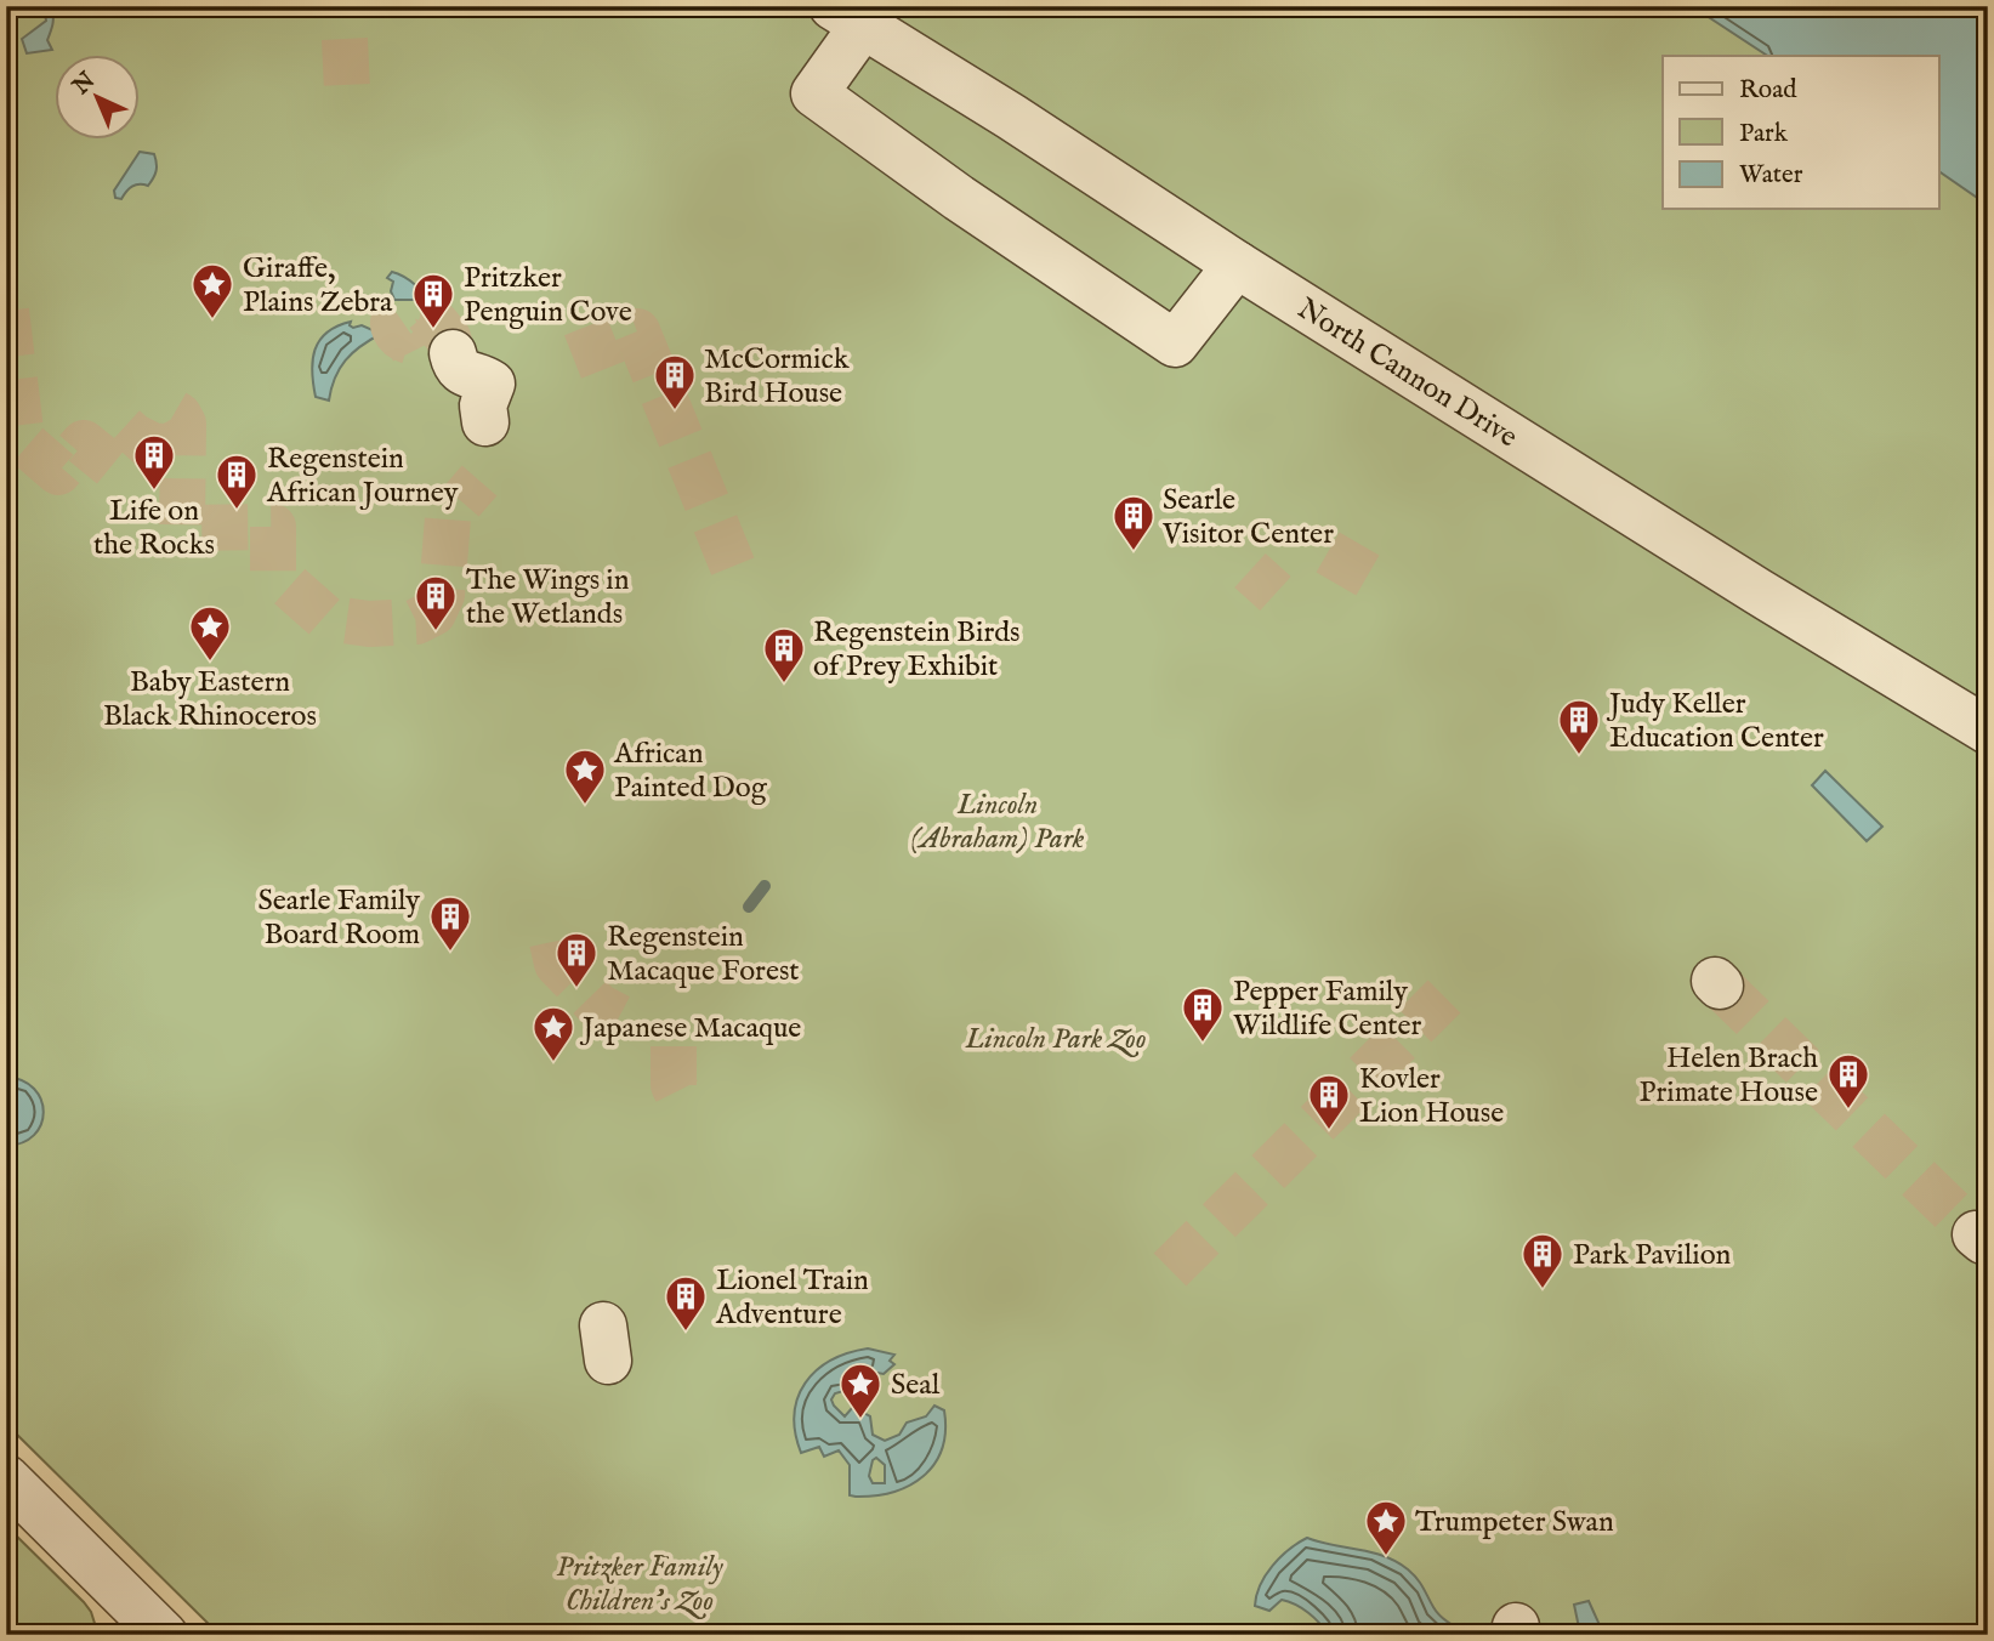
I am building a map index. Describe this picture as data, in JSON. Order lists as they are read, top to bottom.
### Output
{
  "streets": {
    "street": ["North Cannon Drive"]
  },
  "parks": ["Lincoln (Abraham) Park", "Lincoln Park Zoo", "Pritzker Family Children's Zoo"],
  "places": {
    "place": [
      "Giraffe, Plains Zebra",
      "Baby Eastern Black Rhinoceros",
      "African Painted Dog",
      "Japanese Macaque",
      "Seal",
      "Trumpeter Swan"
    ],
    "building": [
      "Pritzker Penguin Cove",
      "McCormick Bird House",
      "Life on the Rocks",
      "Regenstein African Journey",
      "Searle Visitor Center",
      "The Wings in the Wetlands",
      "Regenstein Birds of Prey Exhibit",
      "Judy Keller Education Center",
      "Searle Family Board Room",
      "Regenstein Macaque Forest",
      "Pepper Family Wildlife Center",
      "Helen Brach Primate House",
      "Kovler Lion House",
      "Park Pavilion",
      "Lionel Train Adventure"
    ]
  },
  "legend": ["Road", "Park", "Water"],
  "north": "top left"
}
